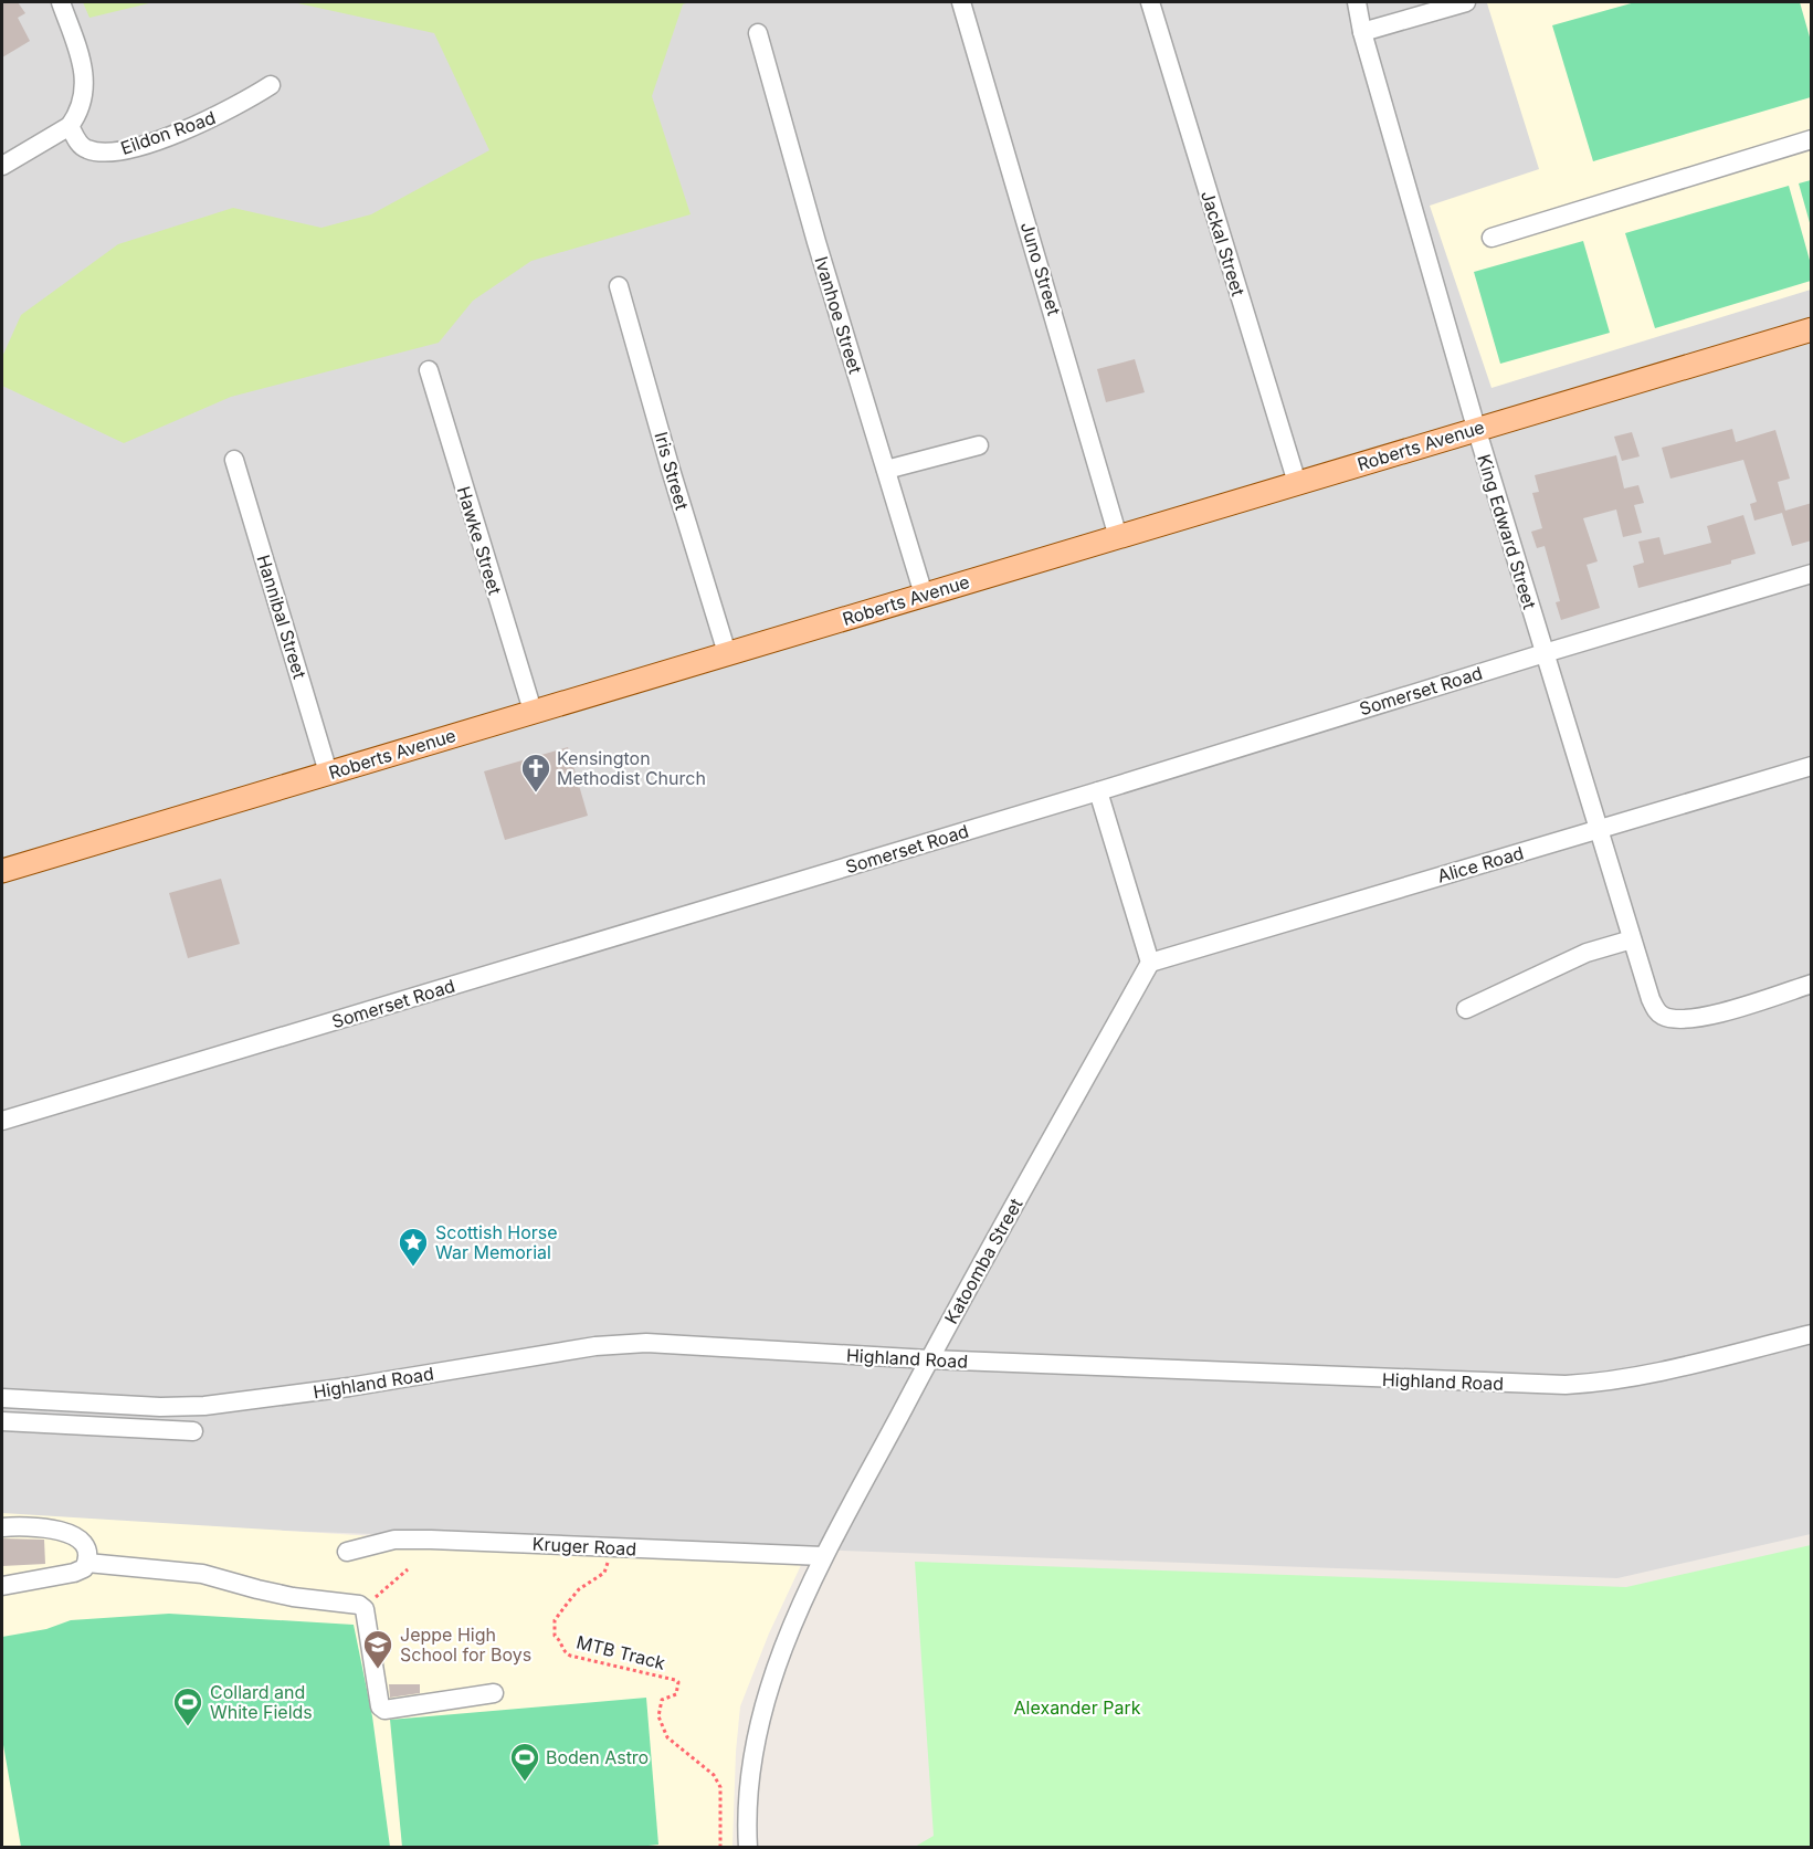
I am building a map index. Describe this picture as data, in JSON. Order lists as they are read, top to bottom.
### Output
{
  "streets": {
    "main road": ["Roberts Avenue"],
    "street": [
      "Eildon Road",
      "Jackal Street",
      "Juno Street",
      "Ivanhoe Street",
      "Iris Street",
      "King Edward Street",
      "Hawke Street",
      "Hannibal Street",
      "Somerset Road",
      "Alice Road",
      "Katoomba Street",
      "Highland Road",
      "Kruger Road"
    ],
    "path": ["MTB Track"]
  },
  "crossings": [
    ["Jackal Street", "Roberts Avenue"],
    ["Juno Street", "Roberts Avenue"],
    ["Ivanhoe Street", "Roberts Avenue"],
    ["Roberts Avenue", "Iris Street"],
    ["Roberts Avenue", "King Edward Street"],
    ["Roberts Avenue", "Hawke Street"],
    ["Roberts Avenue", "Hannibal Street"],
    ["King Edward Street", "Somerset Road"],
    ["King Edward Street", "Alice Road"],
    ["Alice Road", "Katoomba Street"],
    ["Katoomba Street", "Highland Road"],
    ["Katoomba Street", "Kruger Road"],
    ["Kruger Road", "MTB Track"]
  ],
  "parks": ["Alexander Park"],
  "places": {
    "church": ["Kensington Methodist Church"],
    "place": ["Scottish Horse War Memorial"],
    "school or university": ["Jeppe High School for Boys"],
    "sports": ["Collard and White Fields", "Boden Astro"]
  }
}
